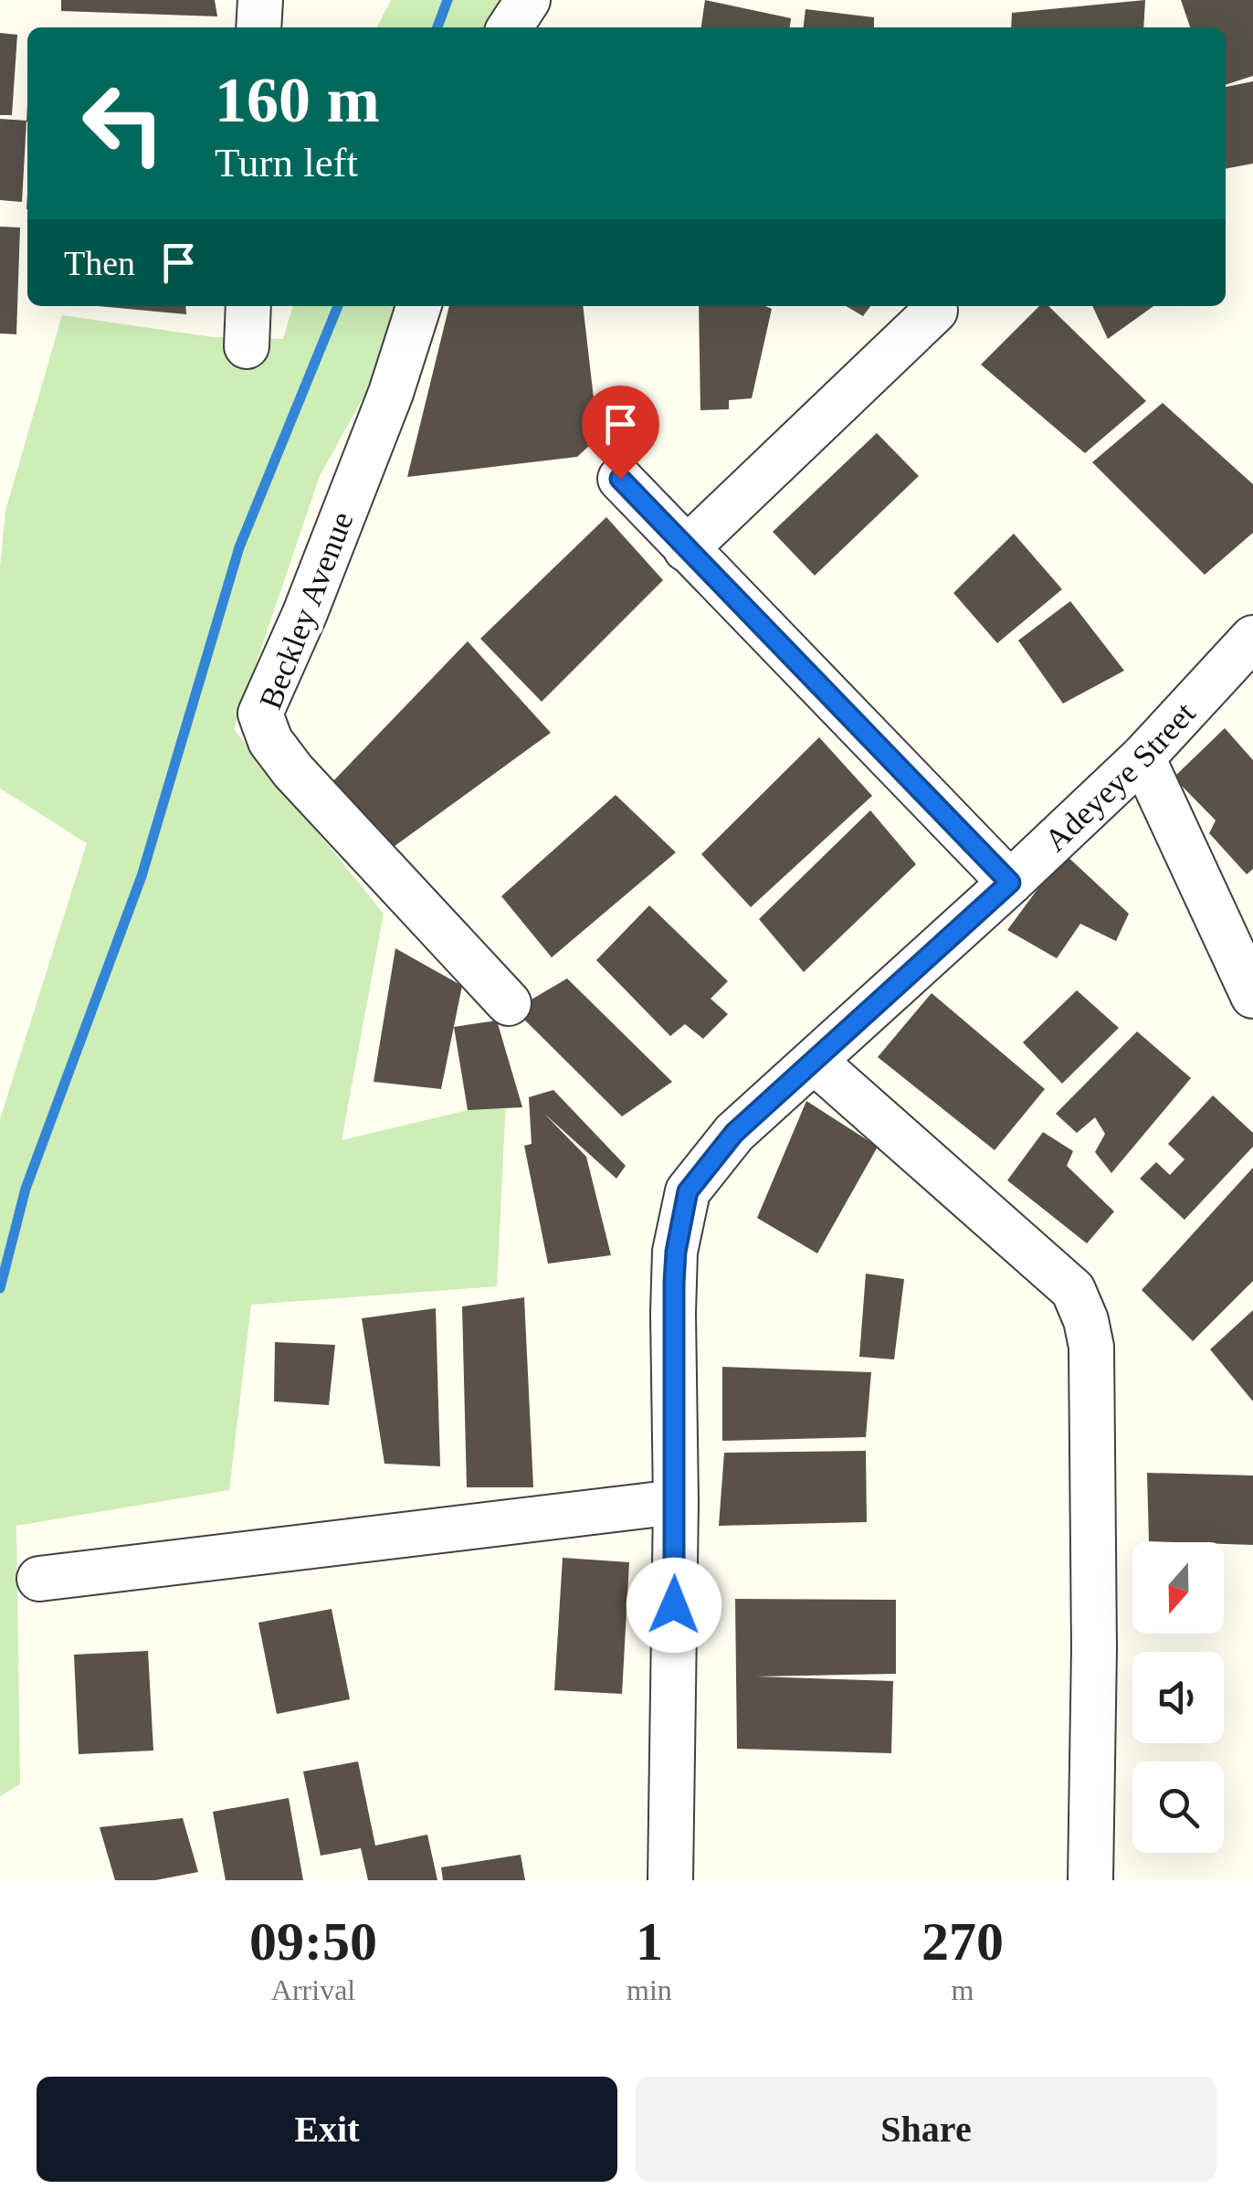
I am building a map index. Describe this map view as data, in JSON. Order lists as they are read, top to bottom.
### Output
{
  "streets": {
    "street": ["Beckley Avenue", "Adeyeye Street"]
  },
  "north": "bottom",
  "page": {
    "turn": ["160 m", "Turn left"],
    "then": "Then",
    "eta": [
      "09:50",
      "Arrival",
      "1",
      "min",
      "270",
      "m"
    ],
    "buttons": ["Exit", "Share"]
  }
}
